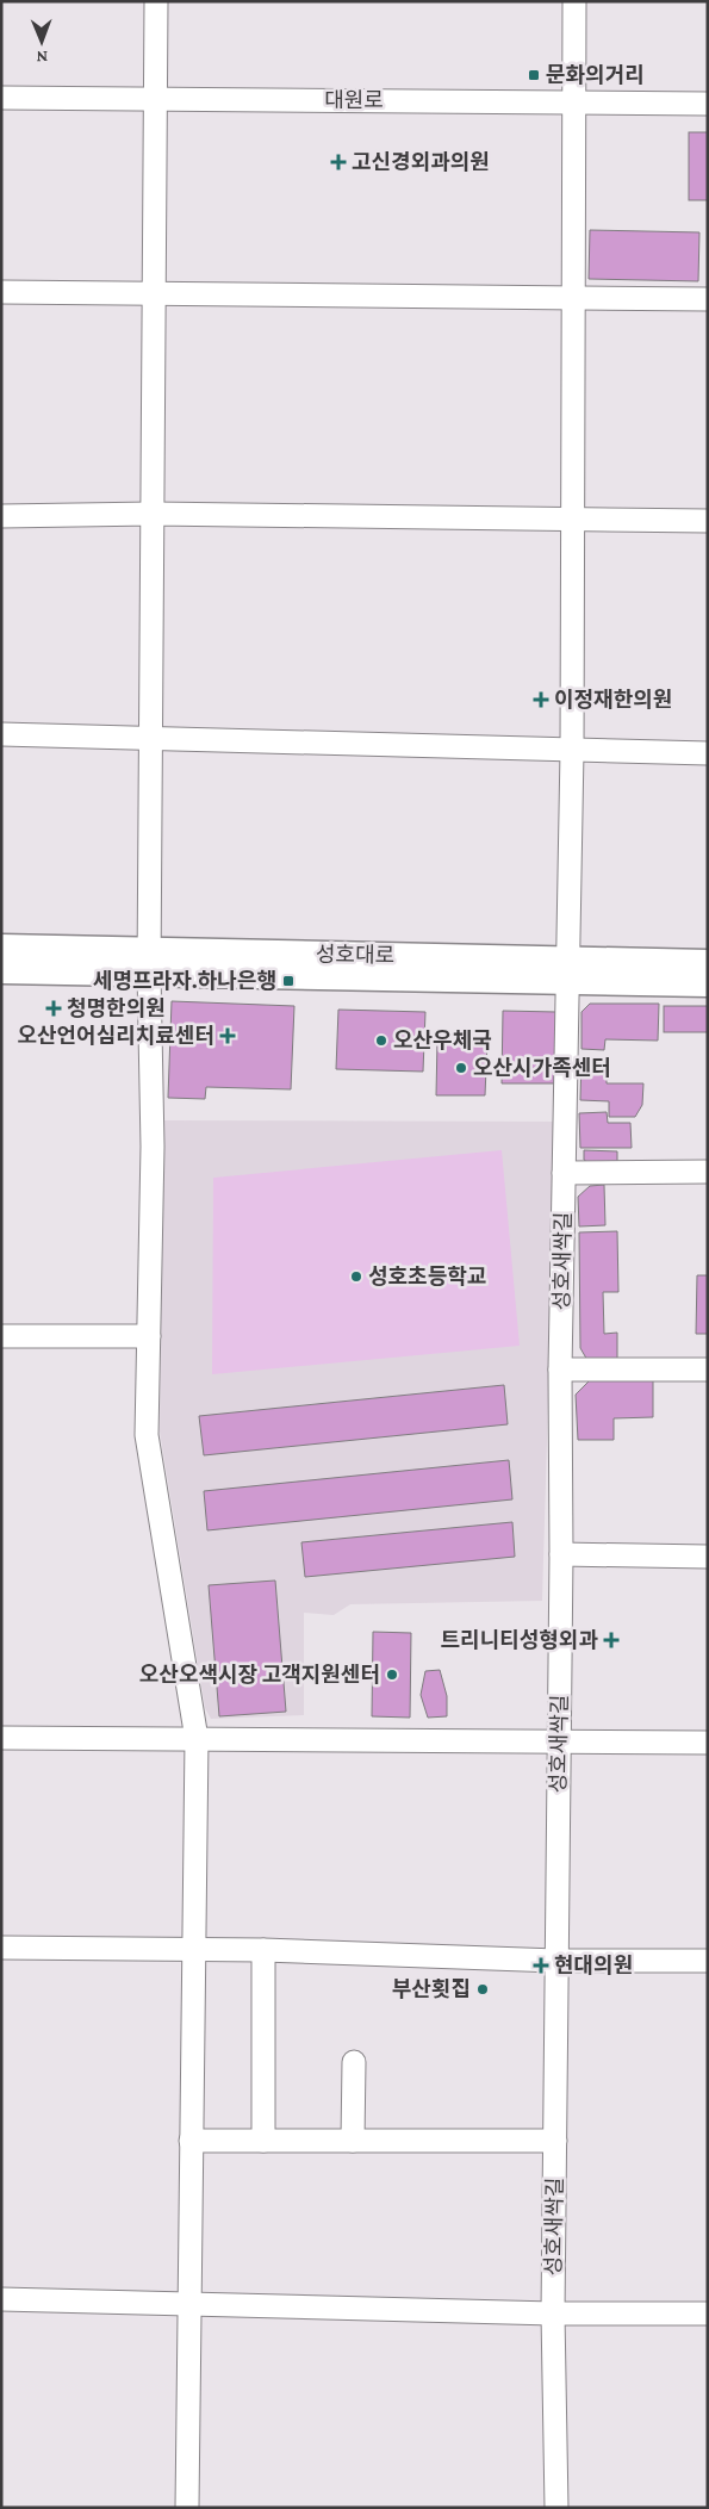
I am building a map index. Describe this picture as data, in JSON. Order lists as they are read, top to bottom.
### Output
{
  "streets": {
    "main road": ["성호대로"],
    "street": ["대원로", "성호새싹길"]
  },
  "crossings": [
    ["대원로", "성호새싹길"],
    ["성호대로", "성호새싹길"]
  ],
  "places": {
    "transit": ["문화의거리", "세명프라자.하나은행"],
    "health": [
      "고신경외과의원",
      "이정재한의원",
      "청명한의원",
      "오산언어심리치료센터",
      "트리니티성형외과",
      "현대의원"
    ],
    "other": [
      "오산우체국",
      "오산시가족센터",
      "성호초등학교",
      "오산오색시장 고객지원센터",
      "부산횟집"
    ]
  },
  "north": "bottom"
}
